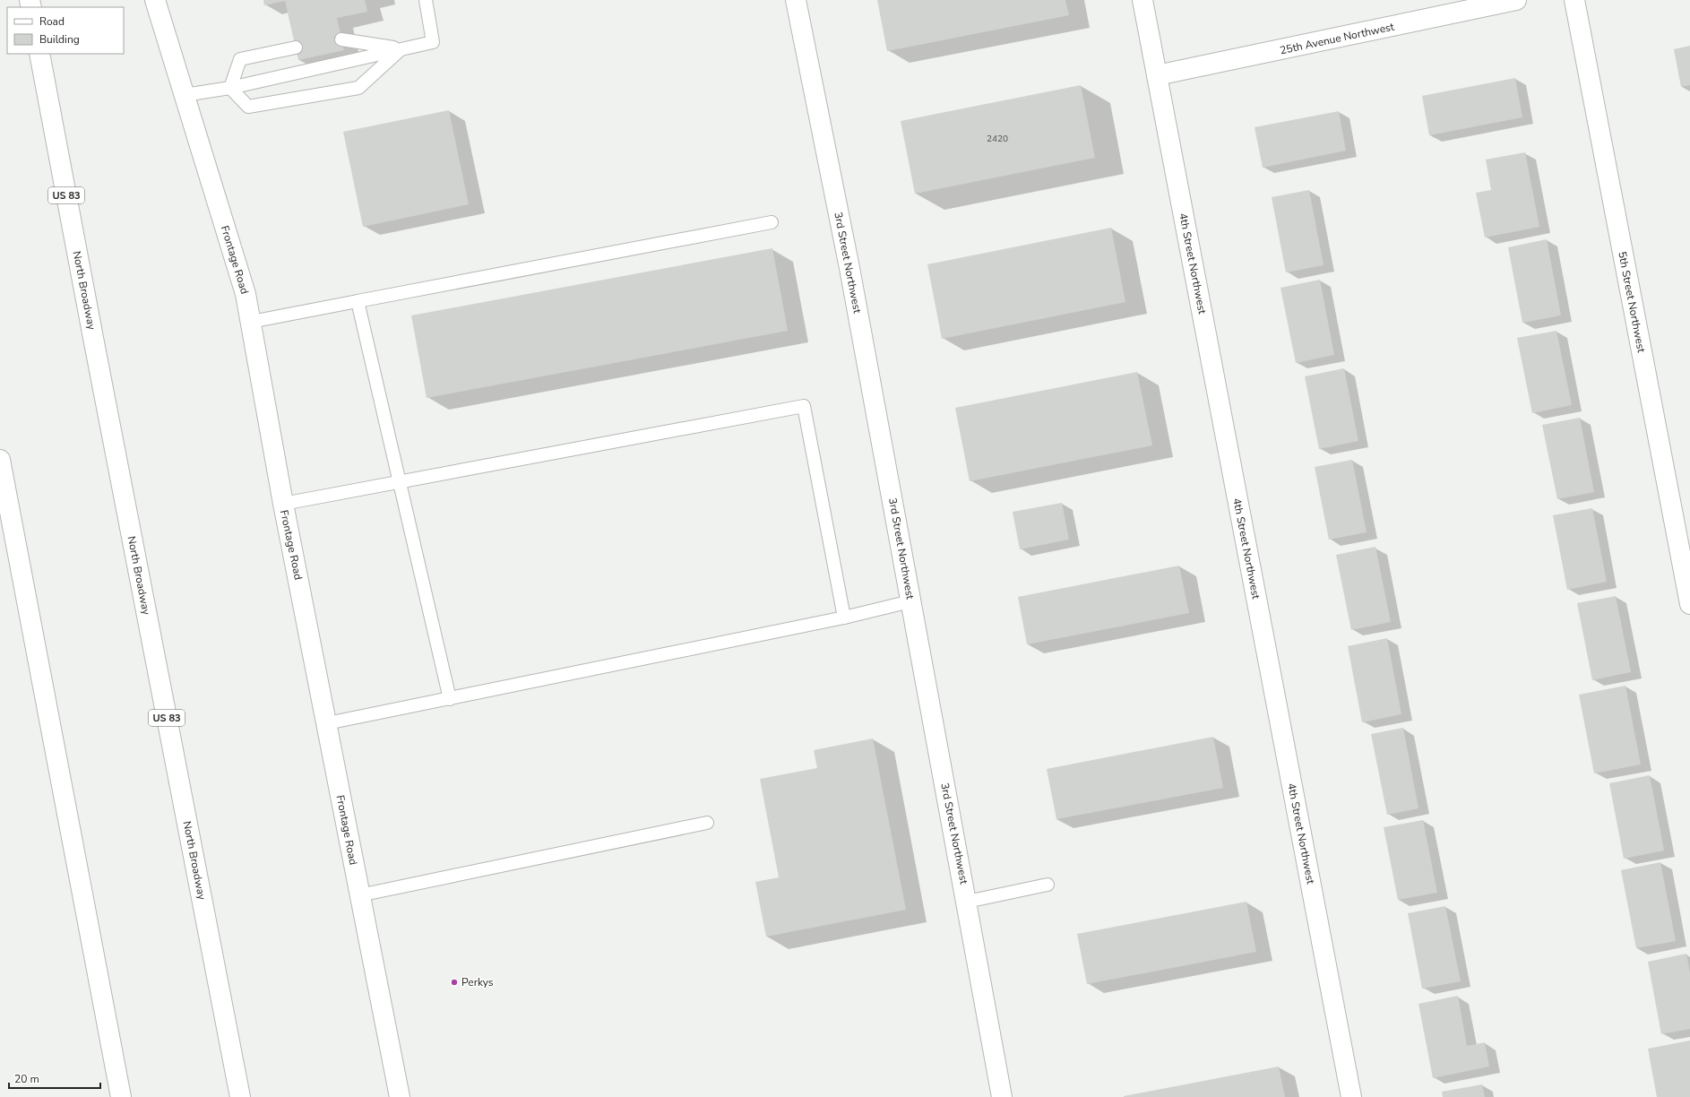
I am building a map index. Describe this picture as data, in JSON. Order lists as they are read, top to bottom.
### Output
{
  "streets": {
    "street": [
      "25th Avenue Northwest",
      "US 83",
      "Frontage Road",
      "3rd Street Northwest",
      "4th Street Northwest",
      "North Broadway",
      "5th Street Northwest"
    ]
  },
  "crossings": [
    ["25th Avenue Northwest", "4th Street Northwest"]
  ],
  "places": ["Perkys"],
  "house_numbers": ["2420"],
  "legend": ["Road", "Building"],
  "scale_bar": "20 m"
}
